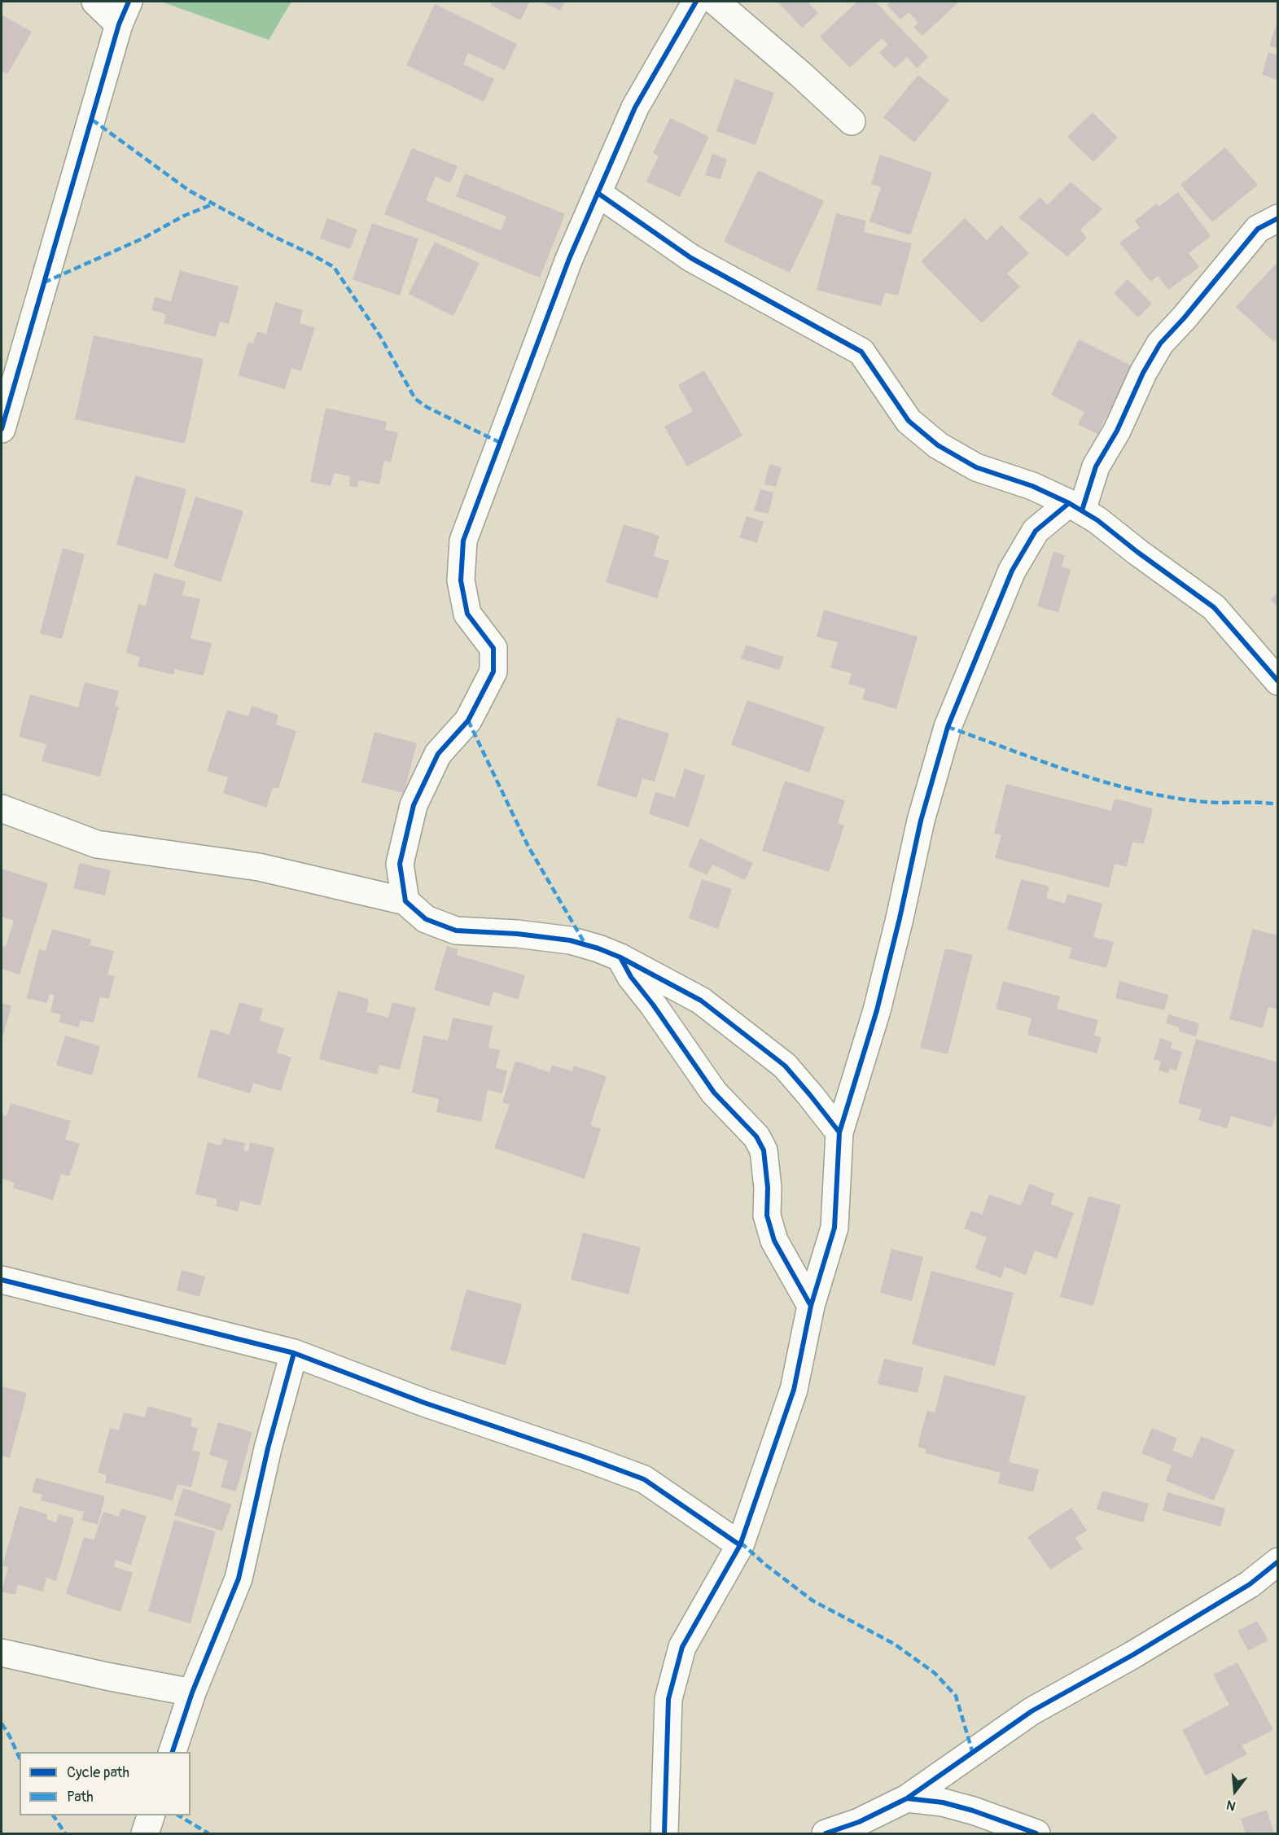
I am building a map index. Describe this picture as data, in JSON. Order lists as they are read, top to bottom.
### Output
{
  "legend": ["Cycle path", "Path"],
  "north": "bottom"
}
